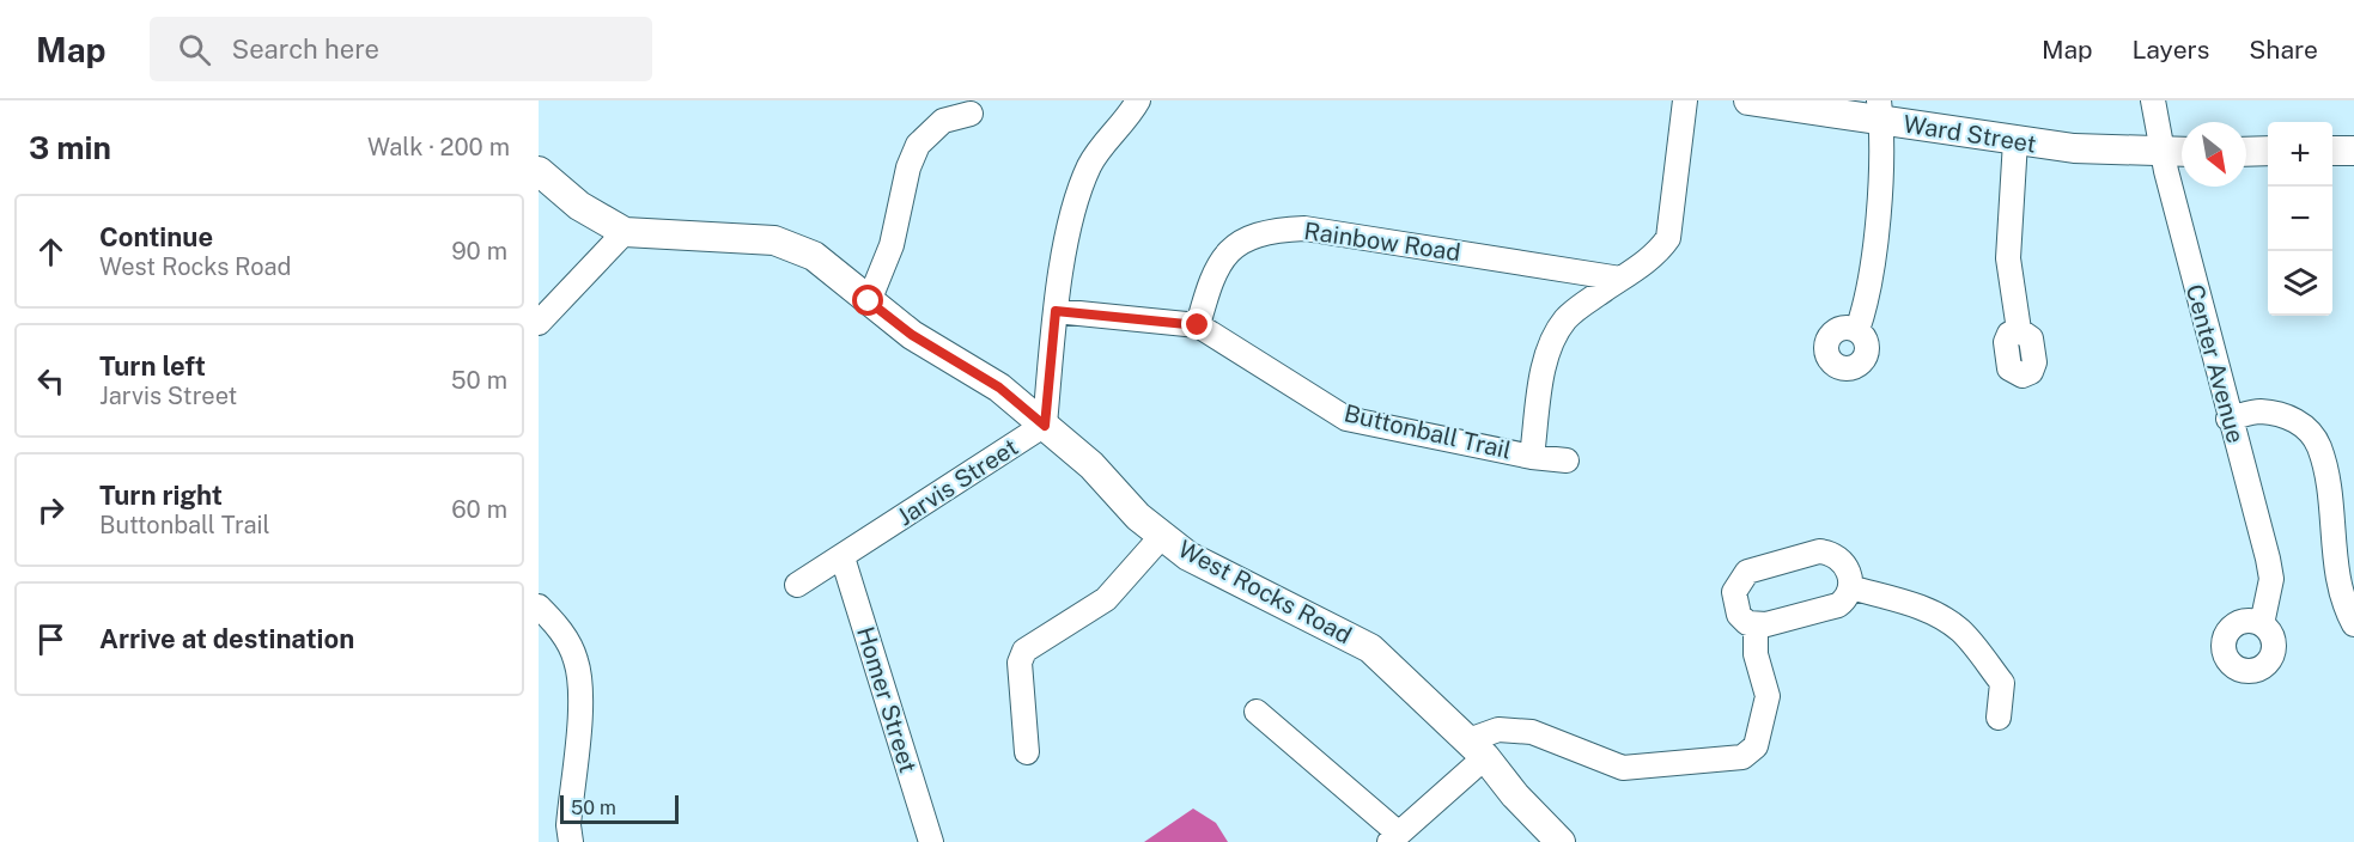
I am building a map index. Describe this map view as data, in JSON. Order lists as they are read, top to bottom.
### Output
{
  "streets": {
    "main road": ["Ward Street", "West Rocks Road"],
    "street": [
      "Rainbow Road",
      "Center Avenue",
      "Buttonball Trail",
      "Jarvis Street",
      "Homer Street"
    ]
  },
  "crossings": [
    ["Ward Street", "Center Avenue"],
    ["Rainbow Road", "Buttonball Trail"],
    ["Jarvis Street", "West Rocks Road"],
    ["Jarvis Street", "Homer Street"]
  ],
  "scale_bar": "50 m",
  "north": "bottom right",
  "page": {
    "header": "Map",
    "search": "Search here",
    "nav": ["Map", "Layers", "Share"],
    "heading": ["3 min", "Walk · 200 m"],
    "map_buttons": ["+", "−"],
    "list": [
      ["Continue", "West Rocks Road", "90 m"],
      ["Turn left", "Jarvis Street", "50 m"],
      ["Turn right", "Buttonball Trail", "60 m"],
      "Arrive at destination"
    ],
    "scale": "50 m"
  }
}
